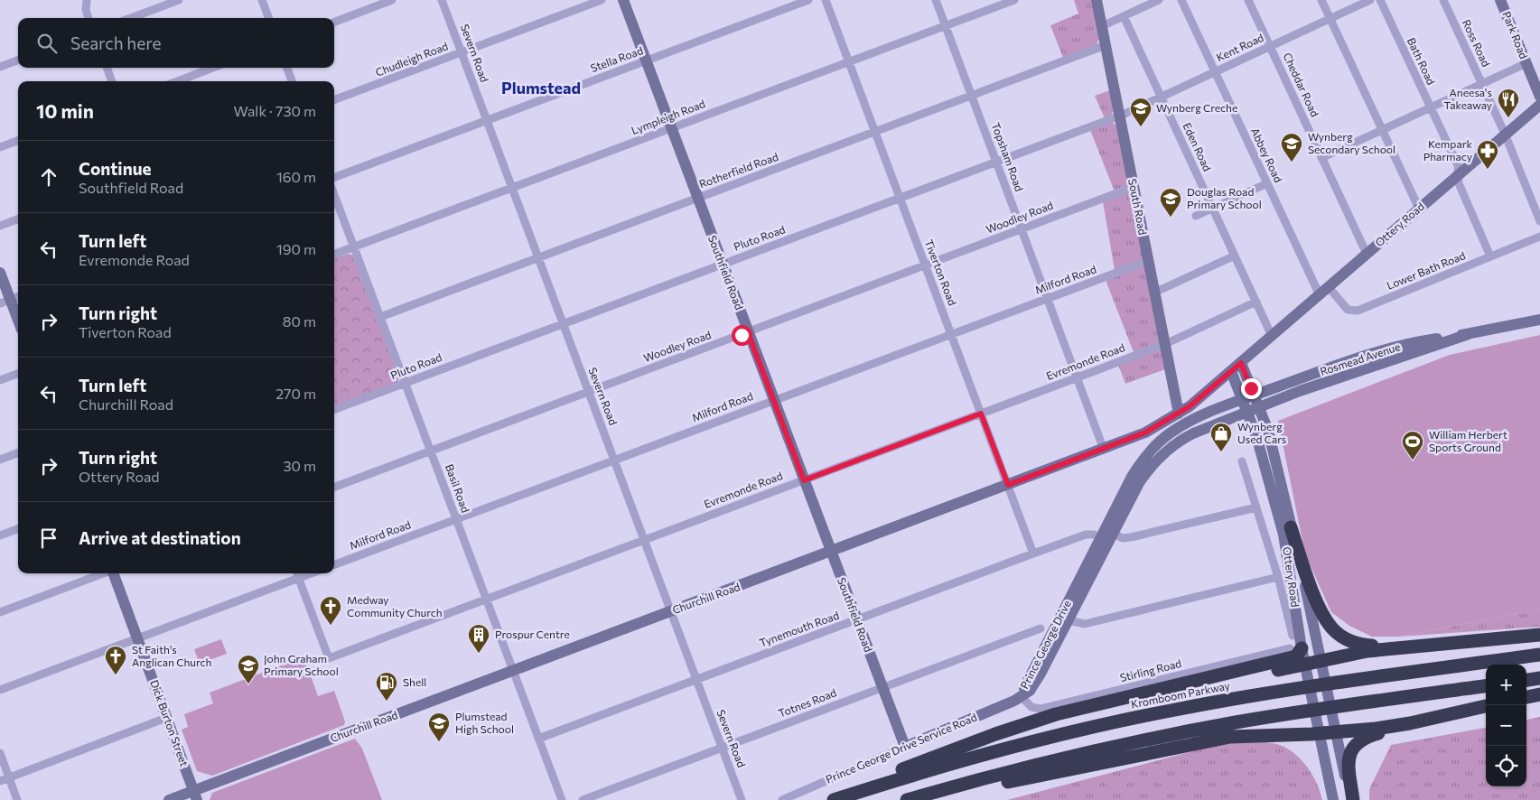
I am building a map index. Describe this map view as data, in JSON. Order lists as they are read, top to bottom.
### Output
{
  "streets": {
    "highway": ["Kromboom Parkway"],
    "street": [
      "Park Road",
      "Ross Road",
      "Kent Road",
      "Severn Road",
      "Chudleigh Road",
      "Stella Road",
      "Bath Road",
      "Cheddar Road",
      "Lympleigh Road",
      "Eden Road",
      "Abbey Road",
      "Topsham Road",
      "Rotherfield Road",
      "South Road",
      "Woodley Road",
      "Ottery Road",
      "Pluto Road",
      "Lower Bath Road",
      "Southfield Road",
      "Tiverton Road",
      "Milford Road",
      "Rosmead Avenue",
      "Evremonde Road",
      "Basil Road",
      "Churchill Road",
      "Tynemouth Road",
      "Prince George Drive",
      "Stirling Road",
      "Totnes Road",
      "Dick Burton Street",
      "Prince George Drive Service Road"
    ]
  },
  "crossings": [
    ["Ross Road", "Ottery Road"],
    ["Kent Road", "Cheddar Road"],
    ["Kent Road", "Eden Road"],
    ["Kent Road", "Abbey Road"],
    ["Kent Road", "South Road"],
    ["Kent Road", "Pluto Road"],
    ["Severn Road", "Chudleigh Road"],
    ["Severn Road", "Stella Road"],
    ["Severn Road", "Lympleigh Road"],
    ["Severn Road", "Rotherfield Road"],
    ["Severn Road", "Woodley Road"],
    ["Severn Road", "Pluto Road"],
    ["Severn Road", "Milford Road"],
    ["Severn Road", "Evremonde Road"],
    ["Severn Road", "Churchill Road"],
    ["Severn Road", "Tynemouth Road"],
    ["Severn Road", "Totnes Road"],
    ["Stella Road", "Southfield Road"],
    ["Bath Road", "Ottery Road"],
    ["Bath Road", "Lower Bath Road"],
    ["Cheddar Road", "Ottery Road"],
    ["Lympleigh Road", "Topsham Road"],
    ["Lympleigh Road", "Southfield Road"],
    ["Lympleigh Road", "Tiverton Road"],
    ["Lympleigh Road", "Basil Road"],
    ["Eden Road", "Ottery Road"],
    ["Eden Road", "Evremonde Road"],
    ["Abbey Road", "Ottery Road"],
    ["Topsham Road", "Rotherfield Road"],
    ["Topsham Road", "Woodley Road"],
    ["Topsham Road", "Pluto Road"],
    ["Topsham Road", "Milford Road"],
    ["Topsham Road", "Evremonde Road"],
    ["Topsham Road", "Churchill Road"],
    ["Rotherfield Road", "South Road"],
    ["Rotherfield Road", "Southfield Road"],
    ["Rotherfield Road", "Tiverton Road"],
    ["Rotherfield Road", "Basil Road"],
    ["South Road", "Woodley Road"],
    ["South Road", "Pluto Road"],
    ["South Road", "Milford Road"],
    ["South Road", "Evremonde Road"],
    ["South Road", "Churchill Road"],
    ["Woodley Road", "Southfield Road"],
    ["Woodley Road", "Tiverton Road"],
    ["Woodley Road", "Basil Road"],
    ["Ottery Road", "Lower Bath Road"],
    ["Ottery Road", "Rosmead Avenue"],
    ["Ottery Road", "Churchill Road"],
    ["Ottery Road", "Prince George Drive"],
    ["Ottery Road", "Stirling Road"],
    ["Pluto Road", "Southfield Road"],
    ["Pluto Road", "Tiverton Road"],
    ["Pluto Road", "Basil Road"],
    ["Southfield Road", "Milford Road"],
    ["Southfield Road", "Evremonde Road"],
    ["Southfield Road", "Churchill Road"],
    ["Southfield Road", "Tynemouth Road"],
    ["Southfield Road", "Totnes Road"],
    ["Southfield Road", "Prince George Drive Service Road"],
    ["Tiverton Road", "Milford Road"],
    ["Tiverton Road", "Evremonde Road"],
    ["Tiverton Road", "Churchill Road"],
    ["Tiverton Road", "Tynemouth Road"],
    ["Milford Road", "Basil Road"],
    ["Rosmead Avenue", "Prince George Drive"],
    ["Evremonde Road", "Basil Road"],
    ["Basil Road", "Churchill Road"],
    ["Basil Road", "Tynemouth Road"],
    ["Churchill Road", "Dick Burton Street"],
    ["Prince George Drive", "Stirling Road"],
    ["Prince George Drive", "Prince George Drive Service Road"],
    ["Stirling Road", "Prince George Drive Service Road"]
  ],
  "districts": ["Plumstead"],
  "places": {
    "restaurant": ["Aneesa's Takeaway"],
    "school or university": [
      "Wynberg Creche",
      "Wynberg Secondary School",
      "Douglas Road Primary School",
      "John Graham Primary School",
      "Plumstead High School"
    ],
    "pharmacy": ["Kempark Pharmacy"],
    "shop": ["Wynberg Used Cars"],
    "sports": ["William Herbert Sports Ground"],
    "church": ["Medway Community Church", "St Faith's Anglican Church"],
    "building": ["Prospur Centre"],
    "fuel station": ["Shell"]
  },
  "page": {
    "search": "Search here",
    "heading": ["10 min", "Walk · 730 m"],
    "list": [
      ["Continue", "Southfield Road", "160 m"],
      ["Turn left", "Evremonde Road", "190 m"],
      ["Turn right", "Tiverton Road", "80 m"],
      ["Turn left", "Churchill Road", "270 m"],
      ["Turn right", "Ottery Road", "30 m"],
      "Arrive at destination"
    ],
    "map_buttons": ["+", "−"]
  }
}
